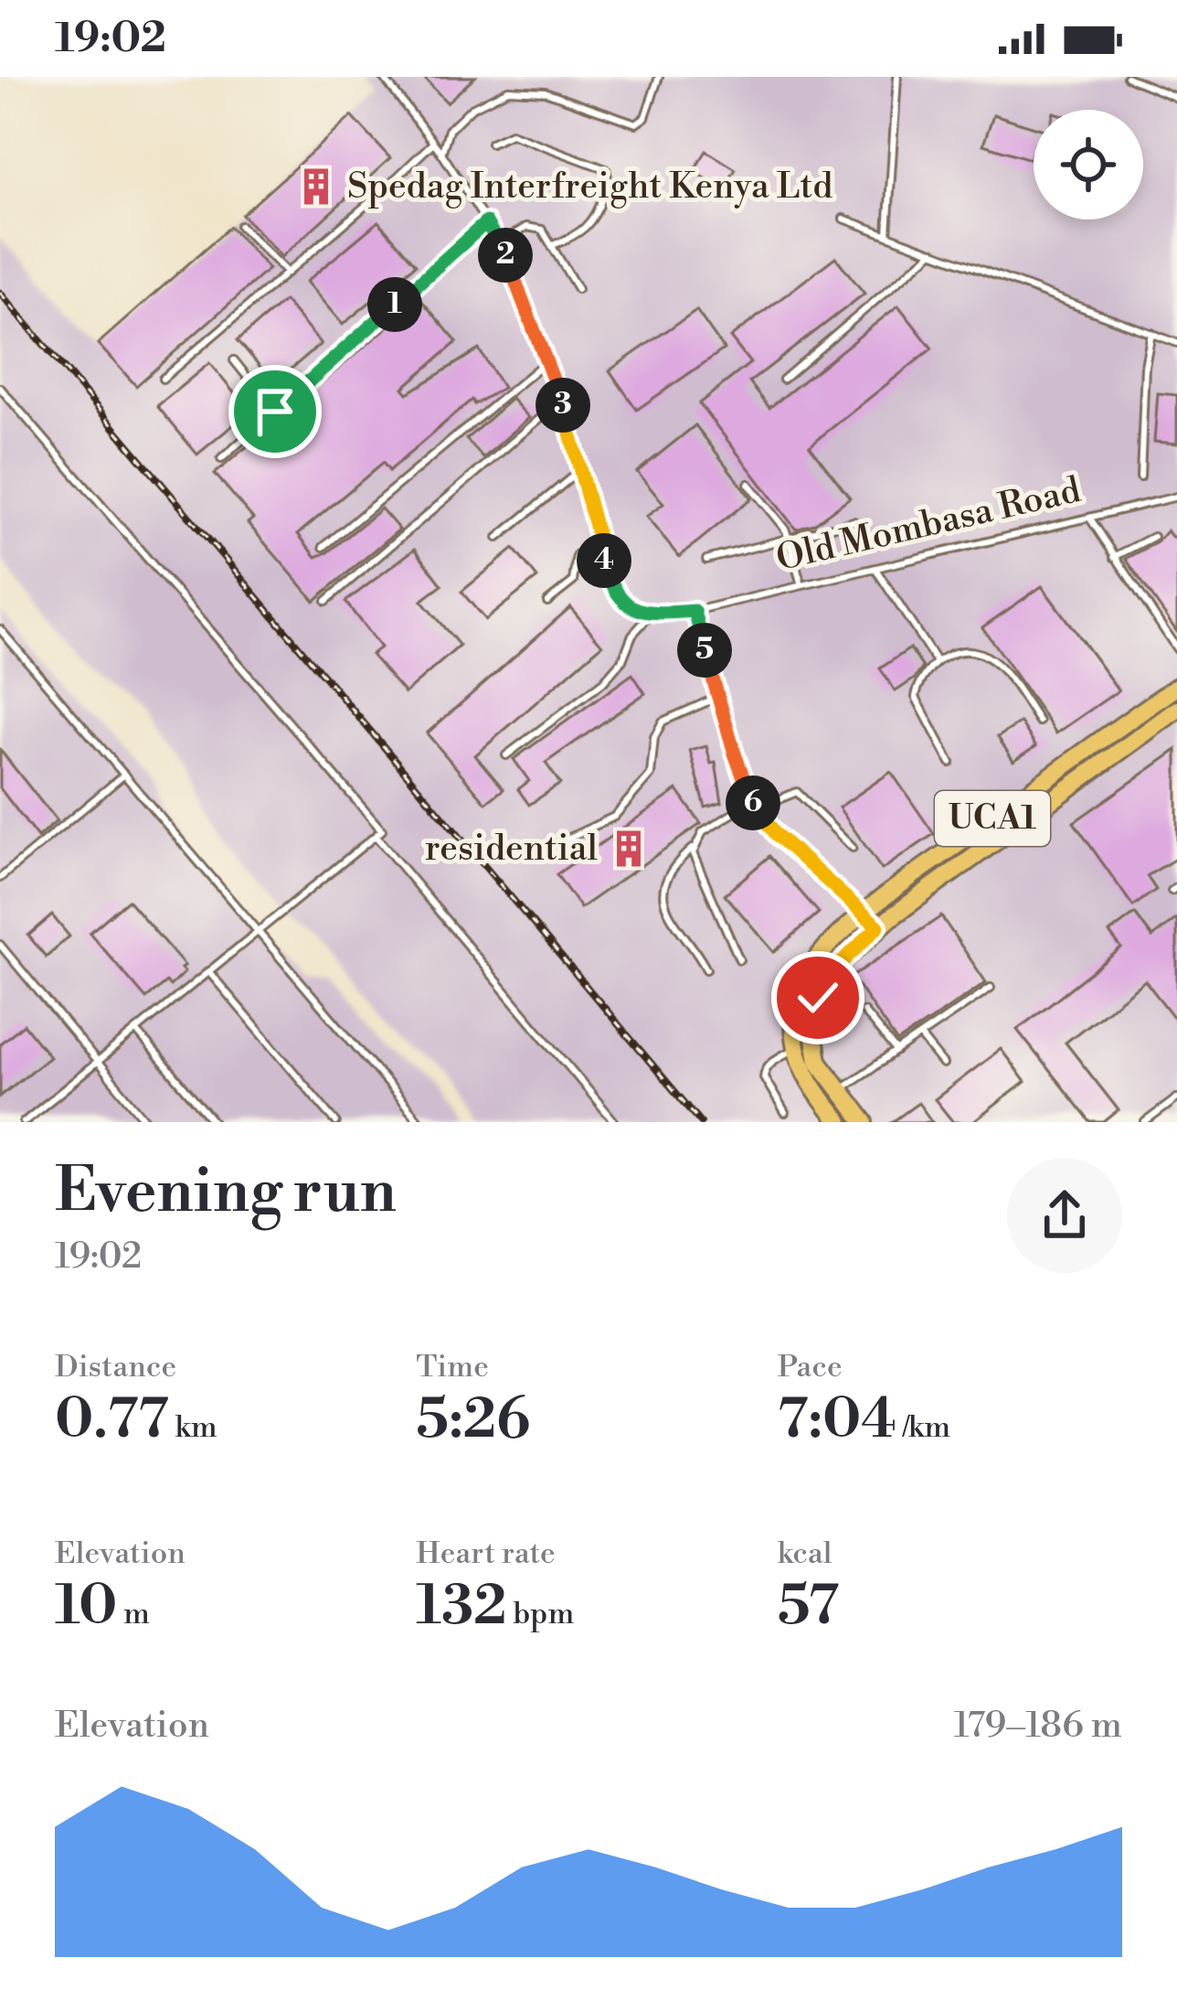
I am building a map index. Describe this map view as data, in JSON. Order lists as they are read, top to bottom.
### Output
{
  "streets": {
    "main road": ["UCA1"],
    "lane": ["Old Mombasa Road"]
  },
  "places": {
    "building": ["Spedag Interfreight Kenya Ltd", "residential"]
  },
  "page": {
    "status": "19:02",
    "pins": [
      "2",
      "1",
      "3",
      "4",
      "5",
      "6"
    ],
    "heading": ["Evening run", "19:02"],
    "stats": [
      ["Distance", "0.77 km"],
      ["Time", "5:26"],
      ["Pace", "7:04 /km"],
      ["Elevation", "10 m"],
      ["Heart rate", "132 bpm"],
      ["kcal", "57"]
    ],
    "chart": ["Elevation", "179–186 m"]
  }
}
